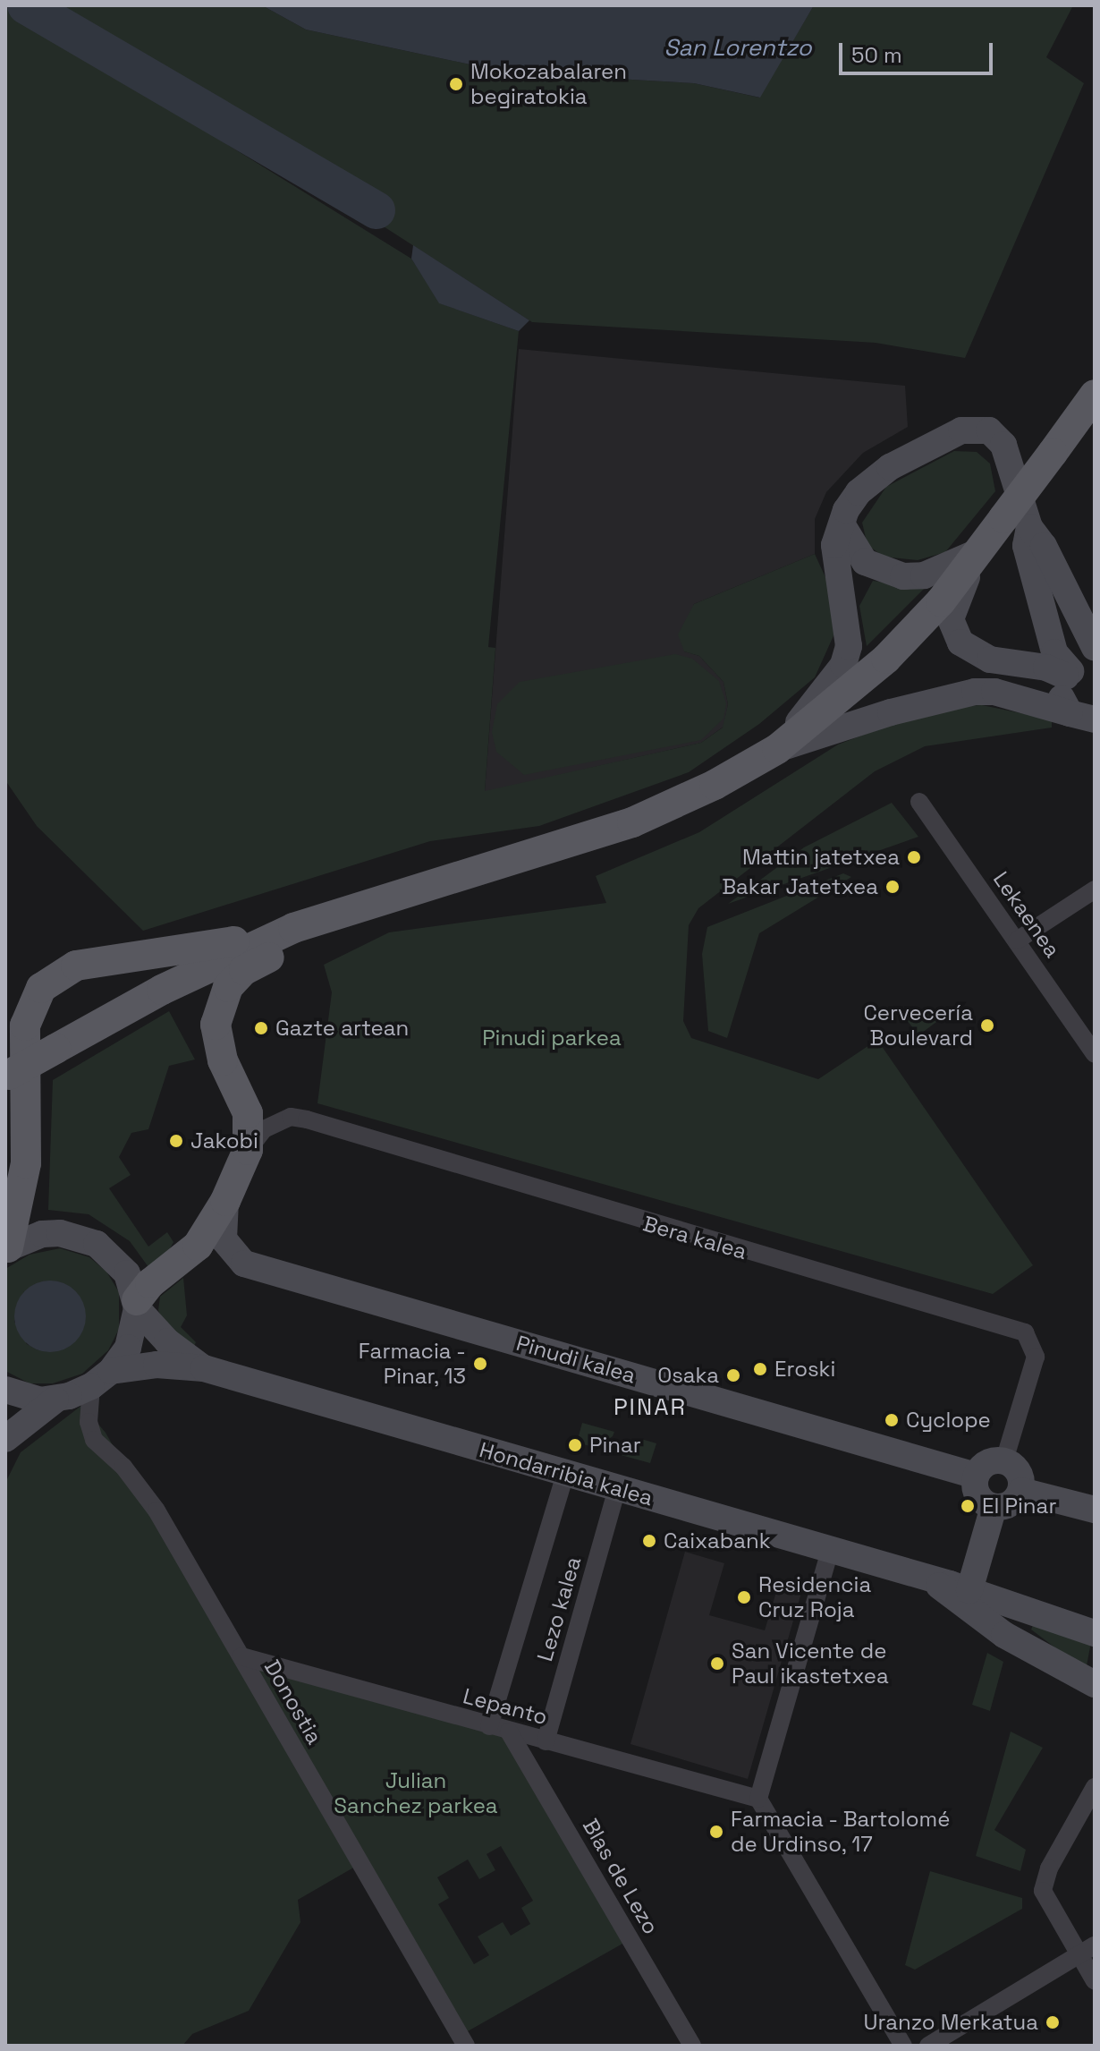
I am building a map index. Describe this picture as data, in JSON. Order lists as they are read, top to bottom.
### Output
{
  "streets": {
    "street": [
      "Lekaenea",
      "Bera kalea",
      "Pinudi kalea",
      "Hondarribia kalea",
      "Lezo kalea",
      "Donostia",
      "Lepanto",
      "Blas de Lezo"
    ]
  },
  "crossings": [
    ["Bera kalea", "Pinudi kalea"],
    ["Hondarribia kalea", "Lezo kalea"],
    ["Hondarribia kalea", "Donostia"],
    ["Lezo kalea", "Lepanto"],
    ["Donostia", "Lepanto"],
    ["Lepanto", "Blas de Lezo"]
  ],
  "districts": ["PINAR"],
  "water": ["San Lorentzo"],
  "parks": ["Pinudi parkea", "Julian Sanchez parkea"],
  "places": [
    "Mokozabalaren begiratokia",
    "Mattin jatetxea",
    "Bakar Jatetxea",
    "Cervecería Boulevard",
    "Gazte artean",
    "Jakobi",
    "Farmacia - Pinar, 13",
    "Eroski",
    "Osaka",
    "Cyclope",
    "Pinar",
    "El Pinar",
    "Caixabank",
    "Residencia Cruz Roja",
    "San Vicente de Paul ikastetxea",
    "Farmacia - Bartolomé de Urdinso, 17",
    "Uranzo Merkatua"
  ],
  "scale_bar": "50 m"
}
